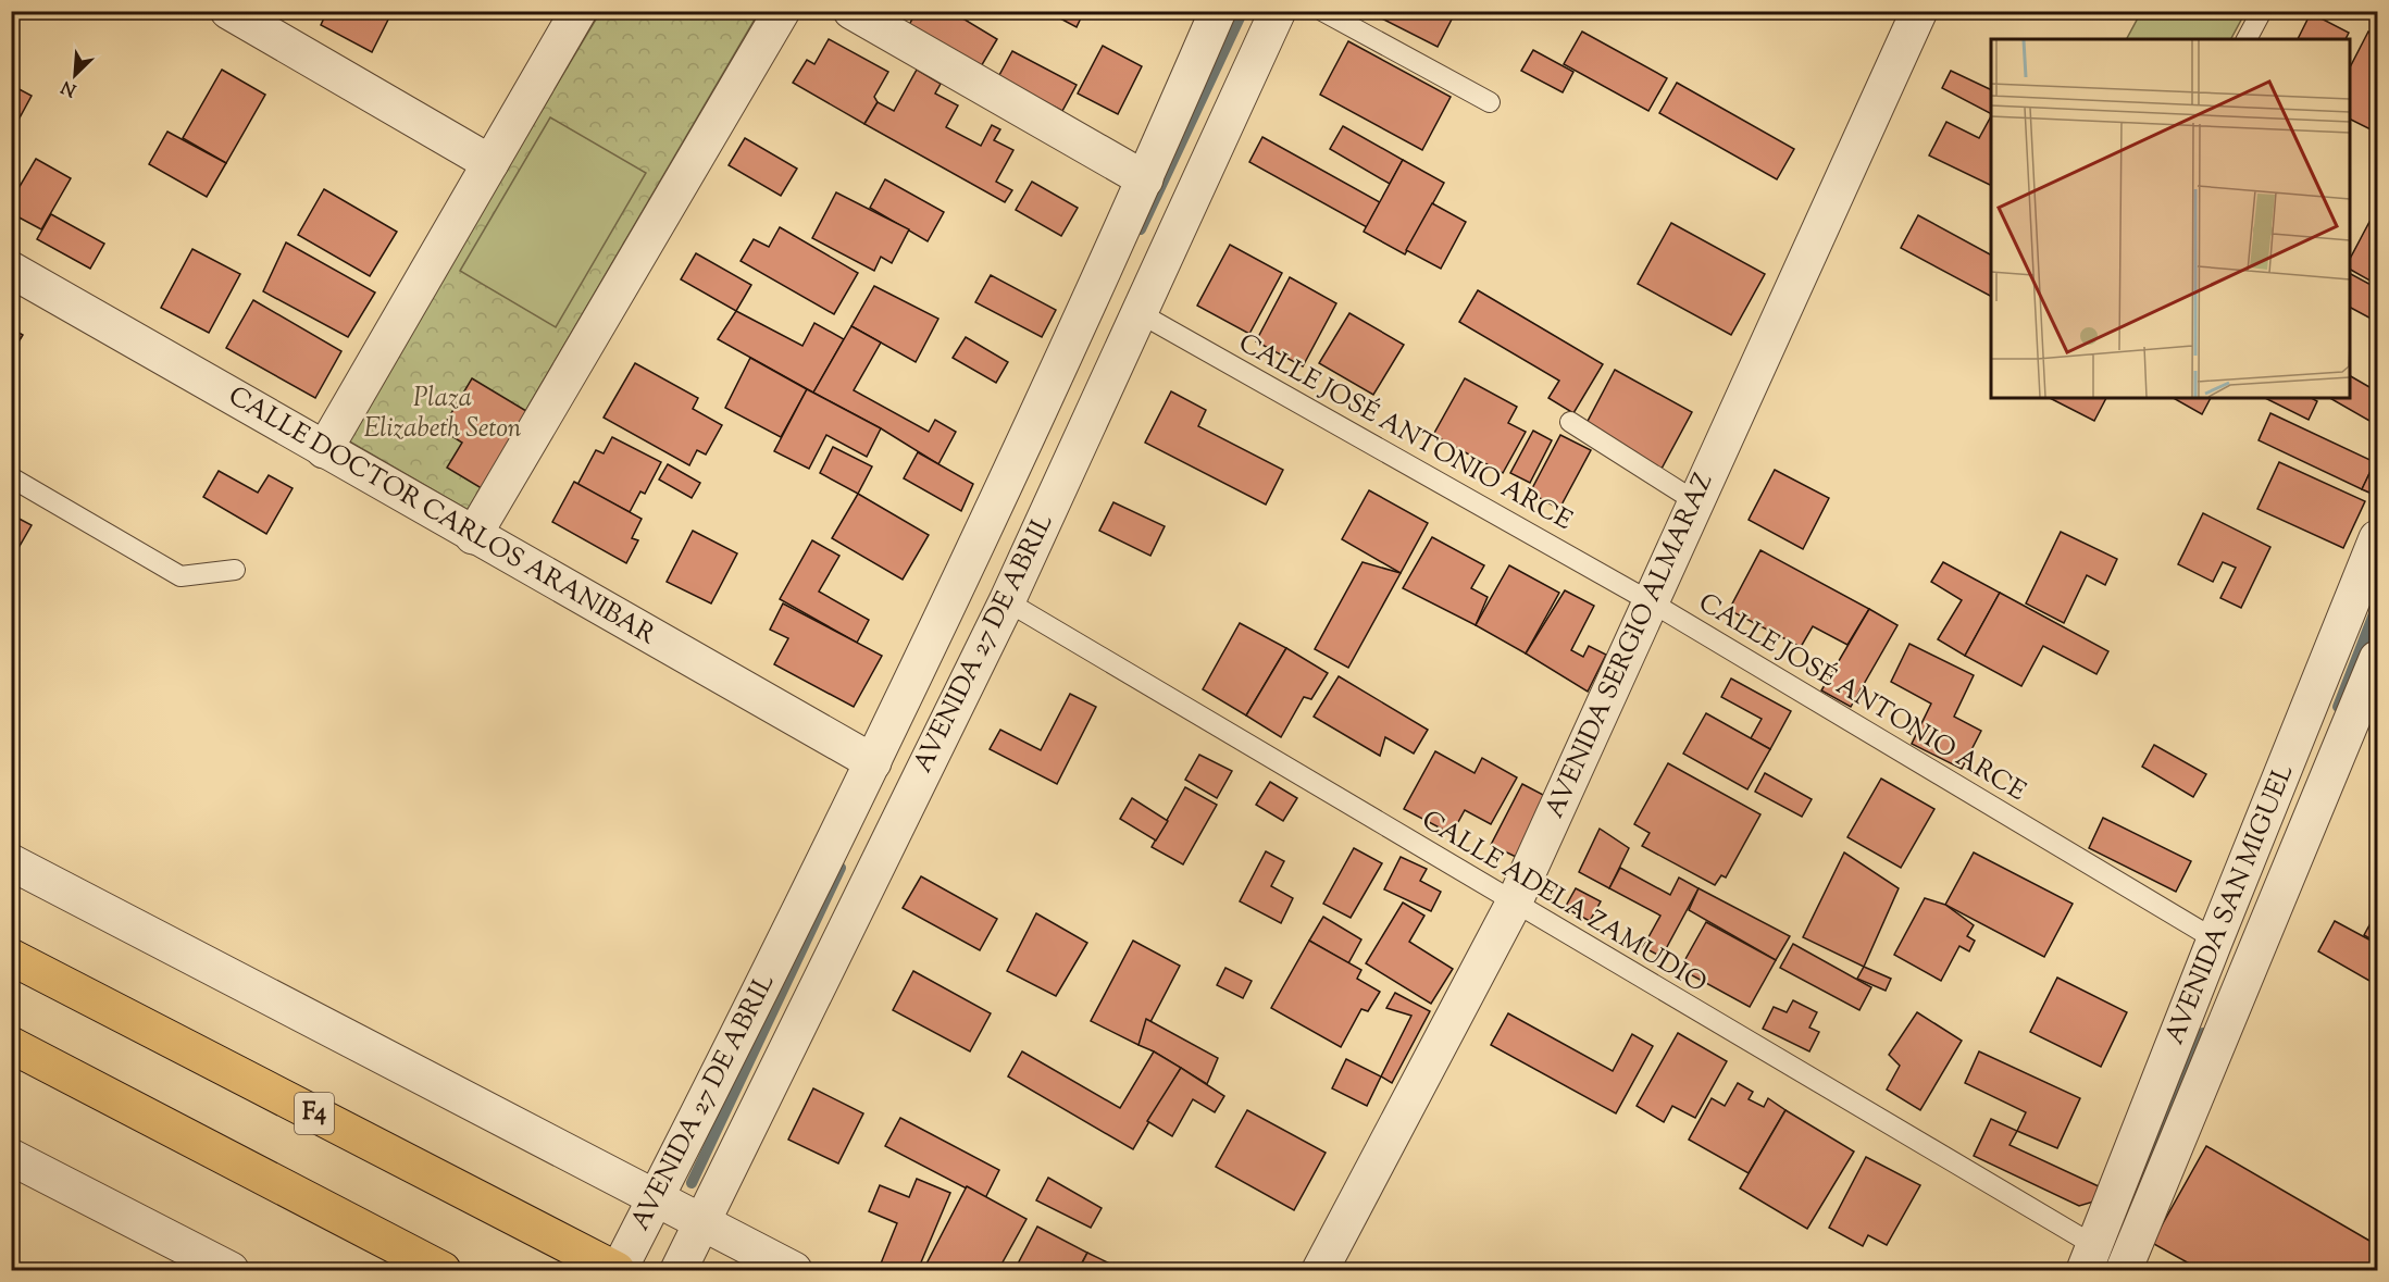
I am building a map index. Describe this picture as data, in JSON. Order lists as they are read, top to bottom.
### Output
{
  "streets": {
    "highway": ["F4"],
    "street": [
      "CALLE DOCTOR CARLOS ARANIBAR",
      "AVENIDA 27 DE ABRIL",
      "AVENIDA SERGIO ALMARAZ",
      "AVENIDA SAN MIGUEL"
    ],
    "lane": ["CALLE JOSÉ ANTONIO ARCE", "CALLE ADELA ZAMUDIO"]
  },
  "crossings": [
    ["CALLE JOSÉ ANTONIO ARCE", "AVENIDA 27 DE ABRIL"],
    ["CALLE JOSÉ ANTONIO ARCE", "AVENIDA SERGIO ALMARAZ"],
    ["CALLE JOSÉ ANTONIO ARCE", "AVENIDA SAN MIGUEL"],
    ["CALLE DOCTOR CARLOS ARANIBAR", "AVENIDA 27 DE ABRIL"],
    ["AVENIDA 27 DE ABRIL", "CALLE ADELA ZAMUDIO"],
    ["AVENIDA 27 DE ABRIL", "F4"],
    ["AVENIDA SERGIO ALMARAZ", "CALLE ADELA ZAMUDIO"],
    ["CALLE ADELA ZAMUDIO", "AVENIDA SAN MIGUEL"]
  ],
  "parks": ["Plaza Elizabeth Seton"],
  "north": "bottom left"
}
